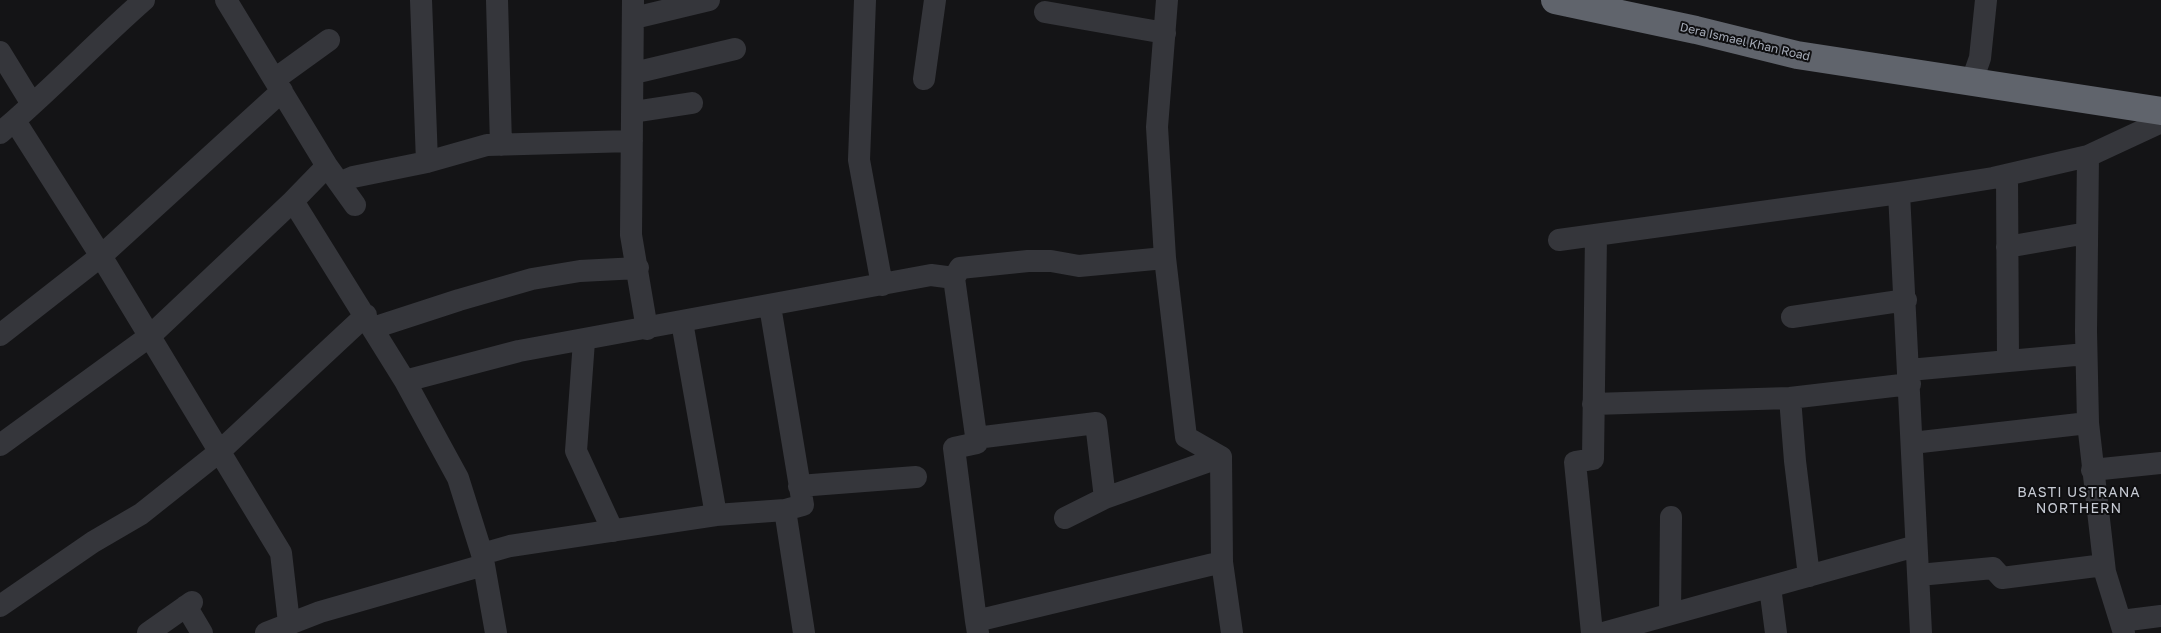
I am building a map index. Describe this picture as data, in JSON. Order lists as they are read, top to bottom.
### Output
{
  "streets": {
    "highway": ["Dera Ismael Khan Road"]
  },
  "districts": ["BASTI USTRANA NORTHERN"]
}
